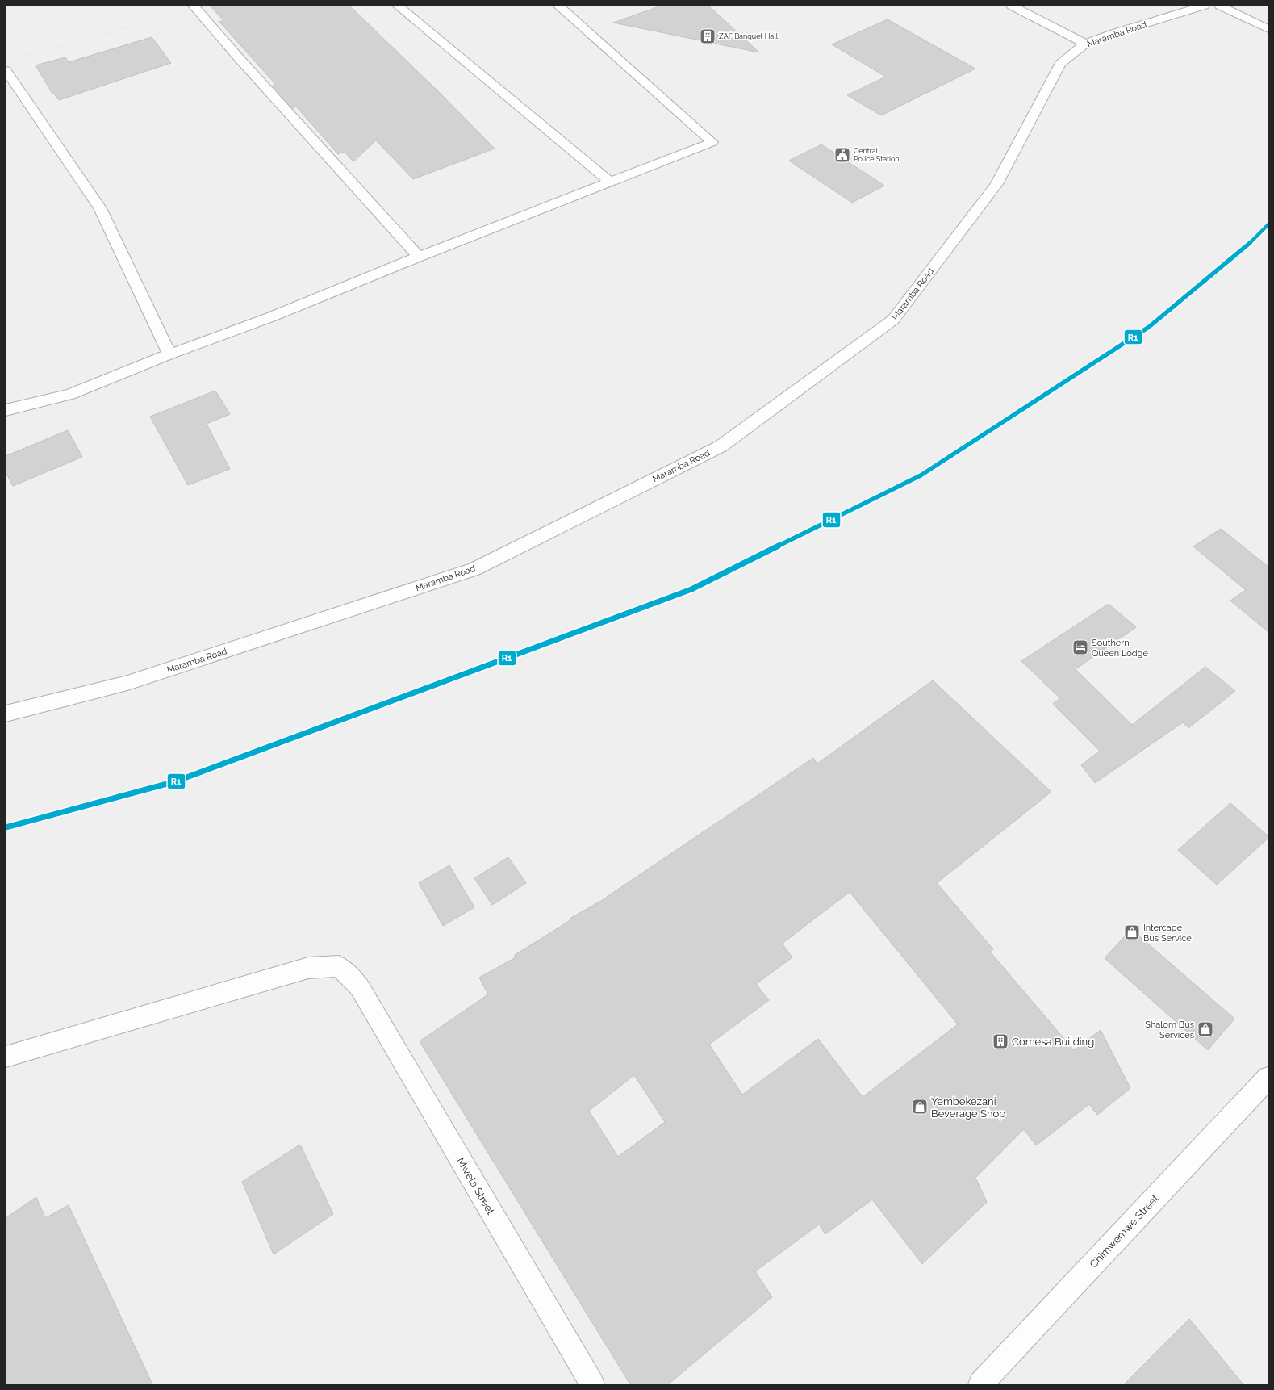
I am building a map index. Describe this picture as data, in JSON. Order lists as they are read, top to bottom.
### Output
{
  "streets": {
    "street": ["Maramba Road", "Mwela Street", "Chimwemwe Street"]
  },
  "places": {
    "building": ["ZAF Banquet Hall", "Comesa Building"],
    "public building": ["Central Police Station"],
    "hotel": ["Southern Queen Lodge"],
    "shop": ["Intercape Bus Service", "Shalom Bus Services", "Yembekezani Beverage Shop"]
  },
  "lines": ["transit line R1"]
}
